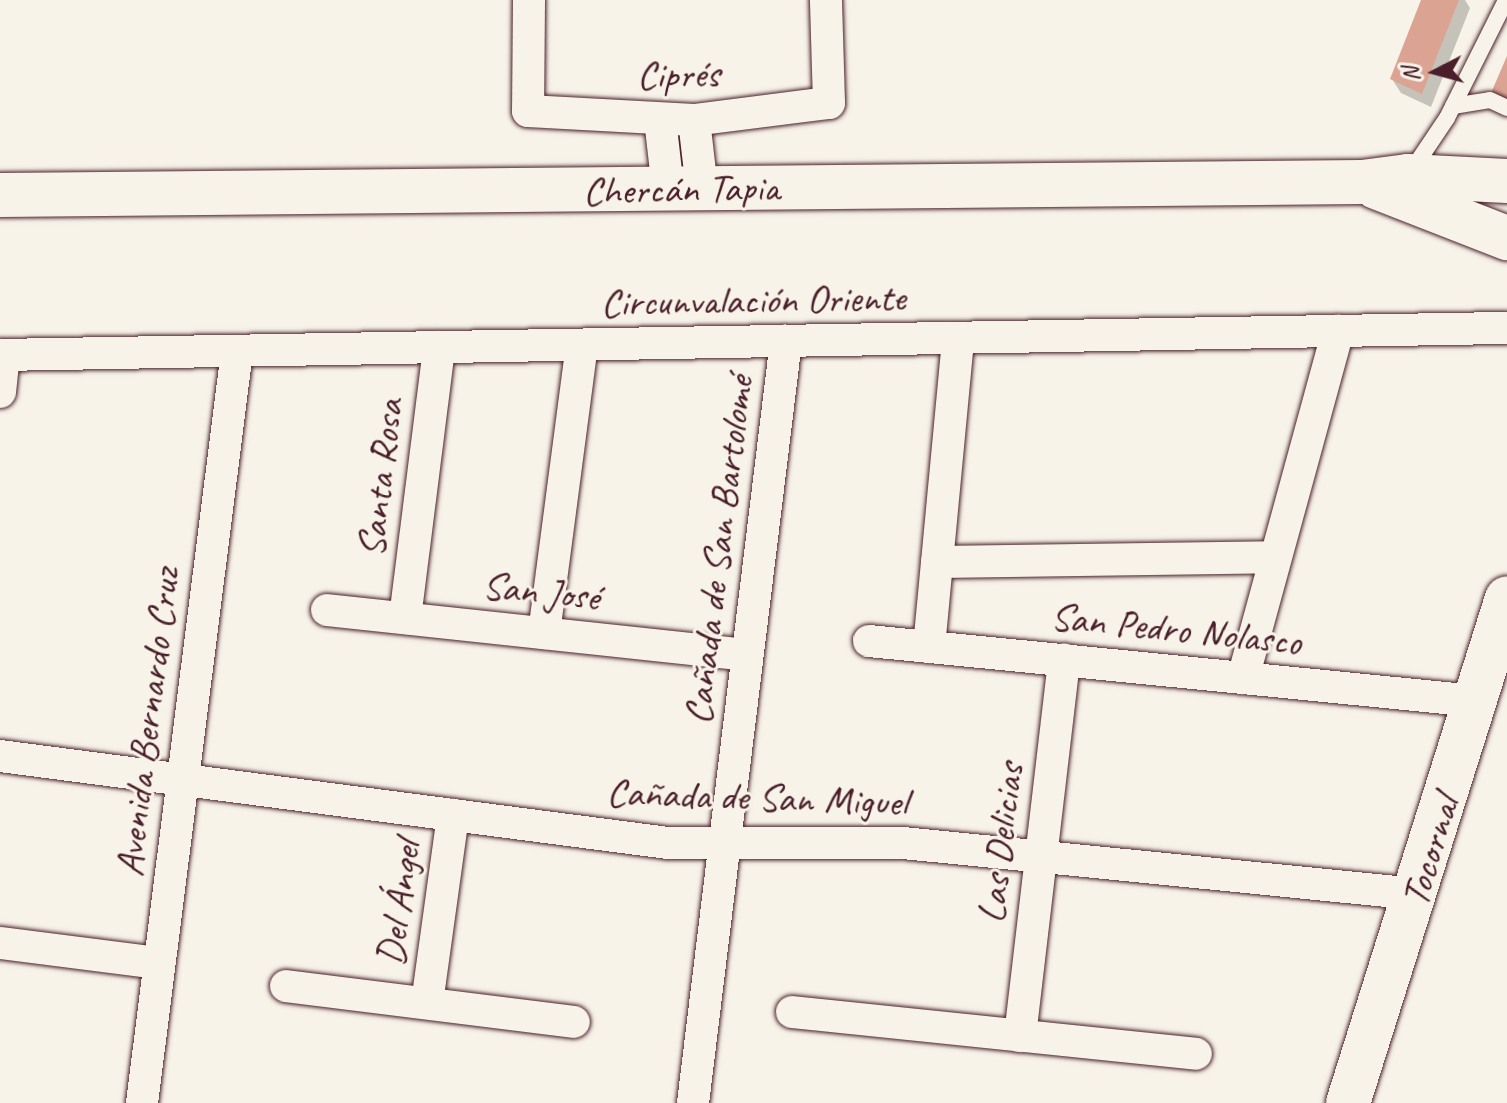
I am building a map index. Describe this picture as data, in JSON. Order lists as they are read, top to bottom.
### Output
{
  "streets": {
    "main road": ["Chercán Tapia", "Tocornal"],
    "street": [
      "Ciprés",
      "Circunvalación Oriente",
      "Santa Rosa",
      "Cañada de San Bartolomé",
      "San José",
      "San Pedro Nolasco",
      "Avenida Bernardo Cruz",
      "Cañada de San Miguel",
      "Las Delicias",
      "Del Ángel"
    ]
  },
  "crossings": [
    ["Circunvalación Oriente", "Santa Rosa"],
    ["Circunvalación Oriente", "Cañada de San Bartolomé"],
    ["Circunvalación Oriente", "Avenida Bernardo Cruz"],
    ["Santa Rosa", "San José"],
    ["Cañada de San Bartolomé", "San José"],
    ["Cañada de San Bartolomé", "Cañada de San Miguel"],
    ["San Pedro Nolasco", "Las Delicias"],
    ["San Pedro Nolasco", "Tocornal"],
    ["Avenida Bernardo Cruz", "Cañada de San Miguel"],
    ["Cañada de San Miguel", "Las Delicias"],
    ["Cañada de San Miguel", "Tocornal"],
    ["Cañada de San Miguel", "Del Ángel"]
  ],
  "north": "left"
}
